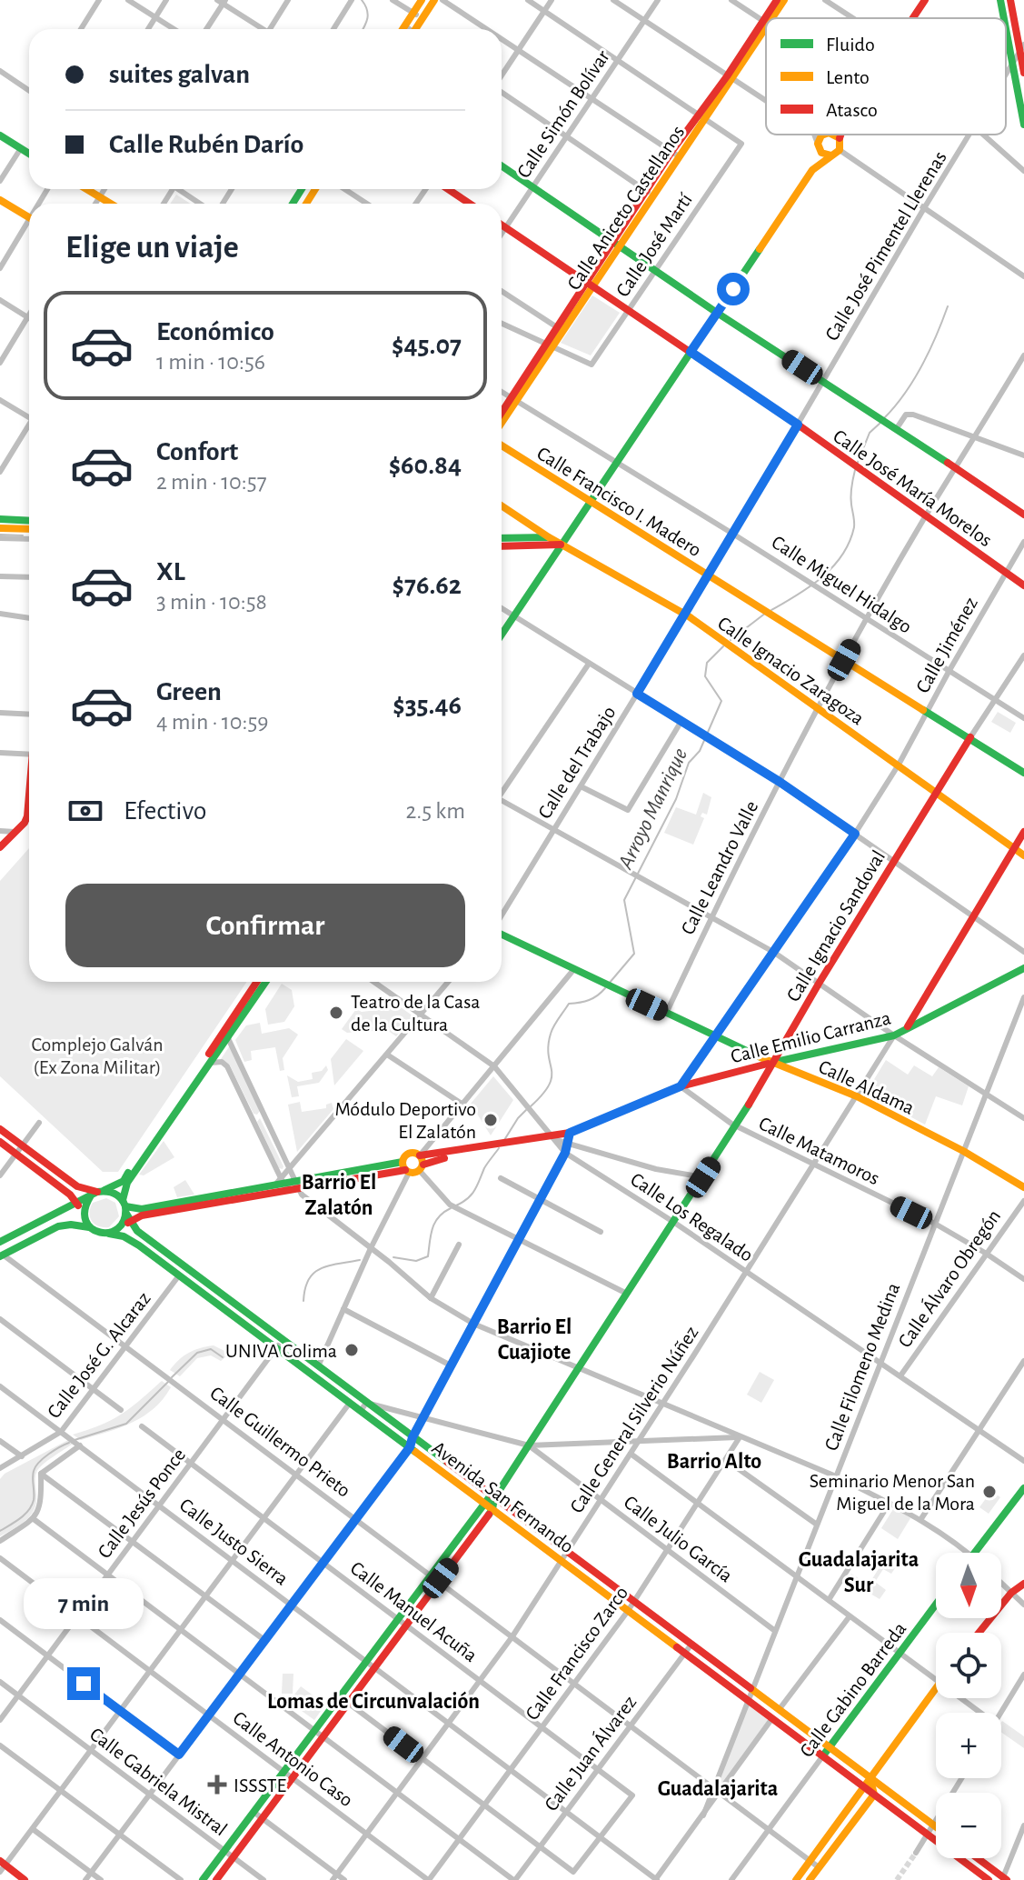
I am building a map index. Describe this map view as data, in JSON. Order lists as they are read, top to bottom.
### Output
{
  "streets": {
    "main road": [
      "Calle Aniceto Castellanos",
      "Calle José María Morelos",
      "Calle Francisco I. Madero",
      "Calle Ignacio Zaragoza",
      "Calle Ignacio Sandoval",
      "Calle Emilio Carranza",
      "Calle Aldama",
      "Avenida San Fernando",
      "Calle Gabino Barreda"
    ],
    "street": [
      "Calle Simón Bolívar",
      "Calle José Martí",
      "Calle José Pimentel Llerenas",
      "Calle Miguel Hidalgo",
      "Calle Jiménez",
      "Calle del Trabajo",
      "Calle Leandro Valle",
      "Calle Matamoros",
      "Calle Los Regalado",
      "Calle Álvaro Obregón",
      "Calle José G. Alcaraz",
      "Calle Filomeno Medina",
      "Calle General Silverio Núñez",
      "Calle Guillermo Prieto",
      "Calle Jesús Ponce",
      "Calle Julio García",
      "Calle Justo Sierra",
      "Calle Manuel Acuña",
      "Calle Francisco Zarco",
      "Calle Juan Álvarez",
      "Calle Antonio Caso",
      "Calle Gabriela Mistral"
    ]
  },
  "crossings": [
    ["Calle Simón Bolívar", "Calle José María Morelos"],
    ["Calle Aniceto Castellanos", "Calle José Martí"],
    ["Calle Aniceto Castellanos", "Calle José María Morelos"],
    ["Calle Aniceto Castellanos", "Calle Miguel Hidalgo"],
    ["Calle José Martí", "Calle José María Morelos"],
    ["Calle José Pimentel Llerenas", "Calle José María Morelos"],
    ["Calle José Pimentel Llerenas", "Calle Francisco I. Madero"],
    ["Calle José Pimentel Llerenas", "Calle Miguel Hidalgo"],
    ["Calle José Pimentel Llerenas", "Calle del Trabajo"],
    ["Calle José María Morelos", "Calle Jiménez"],
    ["Calle José María Morelos", "Calle Leandro Valle"],
    ["Calle Francisco I. Madero", "Calle Jiménez"],
    ["Calle Francisco I. Madero", "Calle del Trabajo"],
    ["Calle Francisco I. Madero", "Calle Leandro Valle"],
    ["Calle Francisco I. Madero", "Calle Ignacio Sandoval"],
    ["Calle Miguel Hidalgo", "Calle Jiménez"],
    ["Calle Miguel Hidalgo", "Calle Leandro Valle"],
    ["Calle Jiménez", "Calle Ignacio Zaragoza"],
    ["Calle Jiménez", "Calle Emilio Carranza"],
    ["Calle Jiménez", "Calle Aldama"],
    ["Calle Jiménez", "Calle Matamoros"],
    ["Calle Ignacio Zaragoza", "Calle del Trabajo"],
    ["Calle Ignacio Zaragoza", "Calle Leandro Valle"],
    ["Calle Ignacio Zaragoza", "Calle Ignacio Sandoval"],
    ["Calle Leandro Valle", "Calle Aldama"],
    ["Calle Ignacio Sandoval", "Calle Emilio Carranza"],
    ["Calle Ignacio Sandoval", "Calle Aldama"],
    ["Calle Ignacio Sandoval", "Calle Matamoros"],
    ["Calle Ignacio Sandoval", "Calle Los Regalado"],
    ["Calle Ignacio Sandoval", "Calle Guillermo Prieto"],
    ["Calle Ignacio Sandoval", "Avenida San Fernando"],
    ["Calle Ignacio Sandoval", "Calle Julio García"],
    ["Calle Ignacio Sandoval", "Calle Justo Sierra"],
    ["Calle Ignacio Sandoval", "Calle Manuel Acuña"],
    ["Calle Ignacio Sandoval", "Calle Antonio Caso"],
    ["Calle Ignacio Sandoval", "Calle Gabriela Mistral"],
    ["Calle Emilio Carranza", "Calle Aldama"],
    ["Calle Emilio Carranza", "Calle Matamoros"],
    ["Calle Emilio Carranza", "Calle Los Regalado"],
    ["Calle Emilio Carranza", "Calle General Silverio Núñez"],
    ["Calle Aldama", "Calle Filomeno Medina"],
    ["Calle Aldama", "Calle General Silverio Núñez"],
    ["Calle Matamoros", "Calle Álvaro Obregón"],
    ["Calle Matamoros", "Calle Filomeno Medina"],
    ["Calle Matamoros", "Calle General Silverio Núñez"],
    ["Calle Los Regalado", "Calle Álvaro Obregón"],
    ["Calle Los Regalado", "Calle Filomeno Medina"],
    ["Calle Los Regalado", "Calle General Silverio Núñez"],
    ["Calle José G. Alcaraz", "Calle Guillermo Prieto"],
    ["Calle José G. Alcaraz", "Avenida San Fernando"],
    ["Calle José G. Alcaraz", "Calle Justo Sierra"],
    ["Calle Filomeno Medina", "Calle Guillermo Prieto"],
    ["Calle Filomeno Medina", "Avenida San Fernando"],
    ["Calle Filomeno Medina", "Calle Julio García"],
    ["Calle General Silverio Núñez", "Calle Guillermo Prieto"],
    ["Calle General Silverio Núñez", "Avenida San Fernando"],
    ["Calle General Silverio Núñez", "Calle Julio García"],
    ["Calle General Silverio Núñez", "Calle Justo Sierra"],
    ["Calle General Silverio Núñez", "Calle Manuel Acuña"],
    ["Calle General Silverio Núñez", "Calle Antonio Caso"],
    ["Calle Guillermo Prieto", "Calle Jesús Ponce"],
    ["Calle Guillermo Prieto", "Calle Francisco Zarco"],
    ["Calle Guillermo Prieto", "Calle Gabino Barreda"],
    ["Calle Guillermo Prieto", "Calle Juan Álvarez"],
    ["Avenida San Fernando", "Calle Jesús Ponce"],
    ["Avenida San Fernando", "Calle Francisco Zarco"],
    ["Avenida San Fernando", "Calle Gabino Barreda"],
    ["Avenida San Fernando", "Calle Juan Álvarez"],
    ["Calle Jesús Ponce", "Calle Justo Sierra"],
    ["Calle Jesús Ponce", "Calle Manuel Acuña"],
    ["Calle Jesús Ponce", "Calle Antonio Caso"],
    ["Calle Jesús Ponce", "Calle Gabriela Mistral"],
    ["Calle Julio García", "Calle Francisco Zarco"],
    ["Calle Justo Sierra", "Calle Manuel Acuña"],
    ["Calle Justo Sierra", "Calle Francisco Zarco"],
    ["Calle Justo Sierra", "Calle Juan Álvarez"],
    ["Calle Manuel Acuña", "Calle Francisco Zarco"],
    ["Calle Manuel Acuña", "Calle Juan Álvarez"],
    ["Calle Francisco Zarco", "Calle Antonio Caso"]
  ],
  "districts": [
    "Barrio El Zalatón",
    "Barrio El Cuajiote",
    "Barrio Alto",
    "Guadalajarita Sur",
    "Lomas de Circunvalación",
    "Guadalajarita"
  ],
  "water": ["Arroyo Manrique"],
  "parks": ["Complejo Galván (Ex Zona Militar)"],
  "places": {
    "other": [
      "Teatro de la Casa de la Cultura",
      "Módulo Deportivo El Zalatón",
      "UNIVA Colima",
      "Seminario Menor San Miguel de la Mora"
    ],
    "health": ["ISSSTE"]
  },
  "legend": ["Fluido", "Lento", "Atasco"],
  "north": "bottom",
  "page": {
    "banner": ["suites galvan", "Calle Rubén Darío"],
    "heading": "Elige un viaje",
    "list": [
      {
        "name": "Económico",
        "note": "1 min · 10:56",
        "value": "$45.07"
      },
      {
        "name": "Confort",
        "note": "2 min · 10:57",
        "value": "$60.84"
      },
      {
        "name": "XL",
        "note": "3 min · 10:58",
        "value": "$76.62"
      },
      {
        "name": "Green",
        "note": "4 min · 10:59",
        "value": "$35.46"
      }
    ],
    "pay": ["Efectivo", "2.5 km"],
    "buttons": "Confirmar",
    "map_buttons": ["+", "−"],
    "bubble": "7 min"
  }
}
